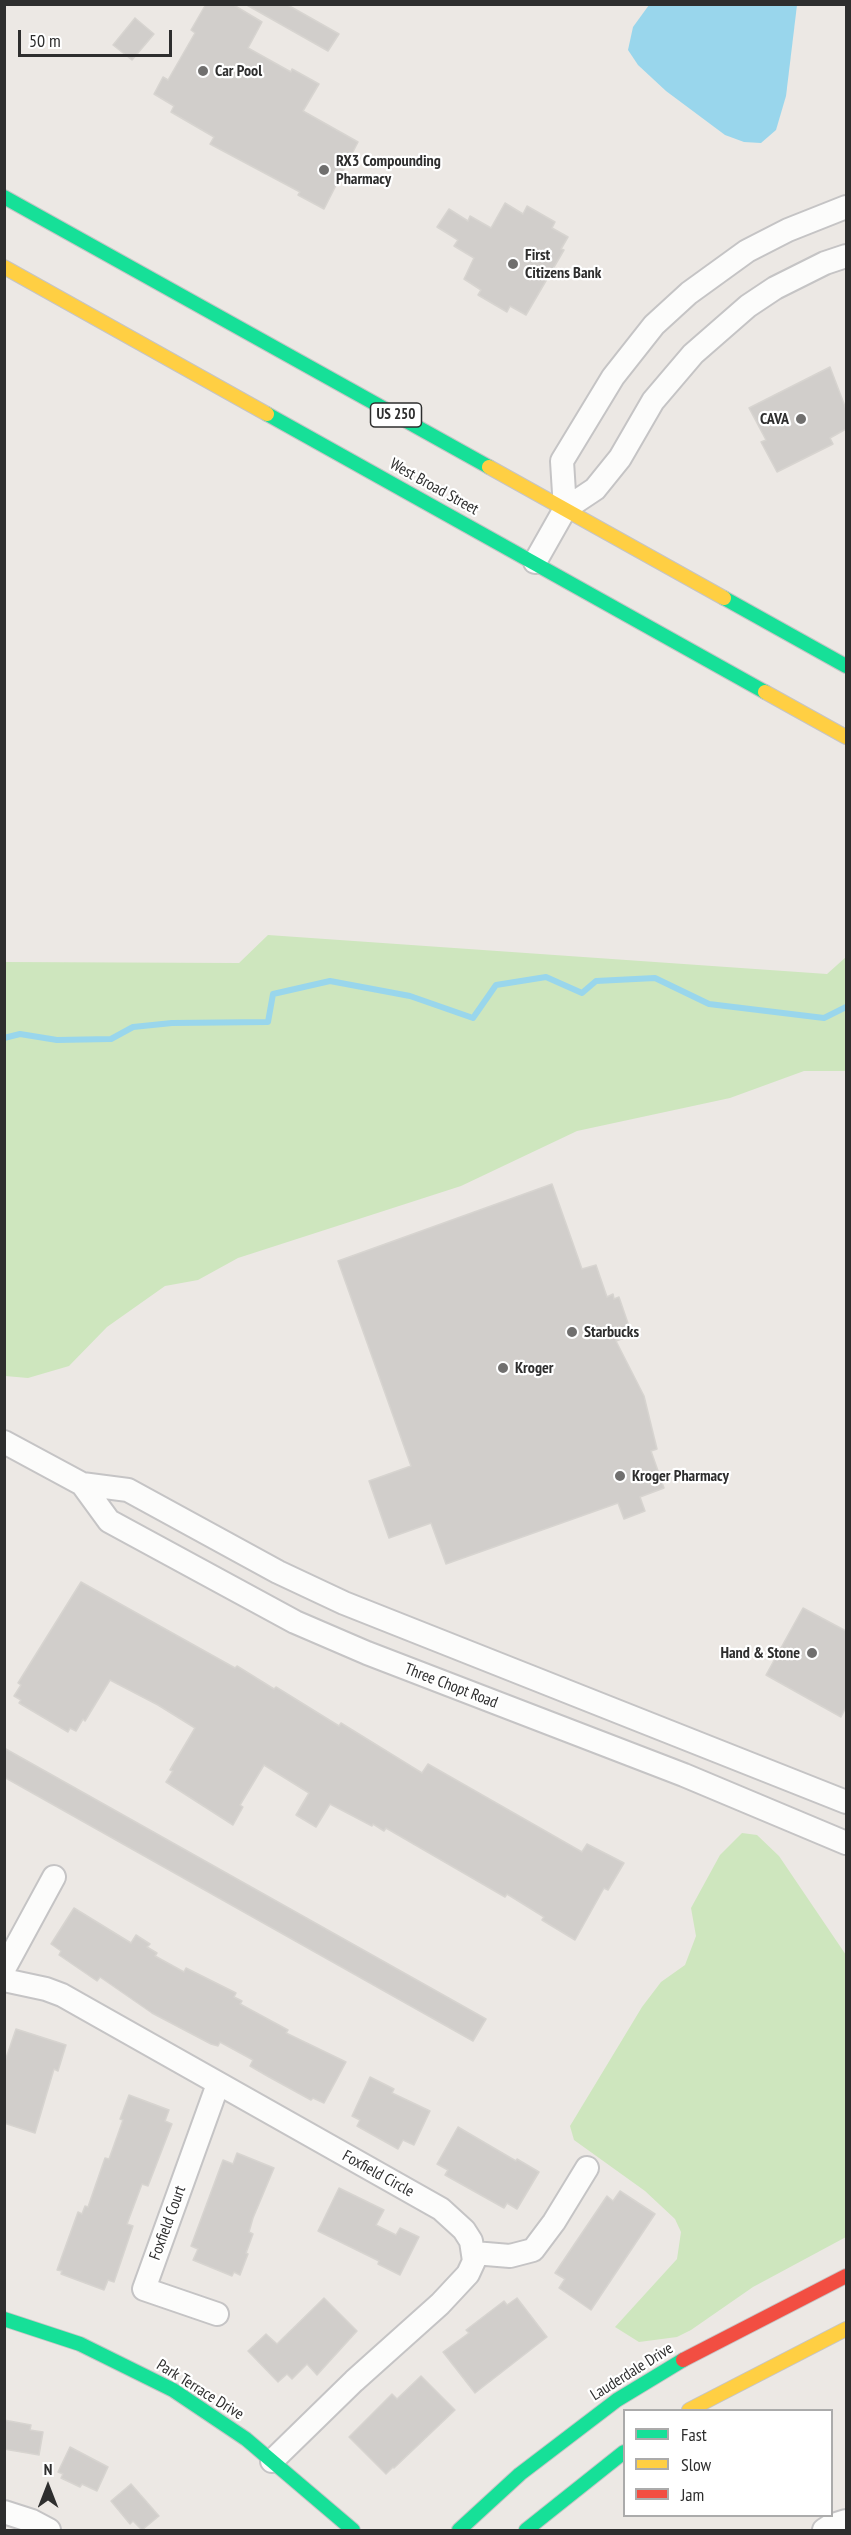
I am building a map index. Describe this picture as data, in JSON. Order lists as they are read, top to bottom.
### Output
{
  "streets": {
    "main road": [
      "US 250",
      "West Broad Street",
      "Lauderdale Drive",
      "Park Terrace Drive"
    ],
    "street": ["Three Chopt Road", "Foxfield Circle", "Foxfield Court"]
  },
  "crossings": [
    ["Foxfield Circle", "Foxfield Court"]
  ],
  "places": [
    "Car Pool",
    "RX3 Compounding Pharmacy",
    "First Citizens Bank",
    "CAVA",
    "Starbucks",
    "Kroger",
    "Kroger Pharmacy",
    "Hand & Stone"
  ],
  "legend": ["Fast", "Slow", "Jam"],
  "scale_bar": "50 m",
  "north": "top"
}
